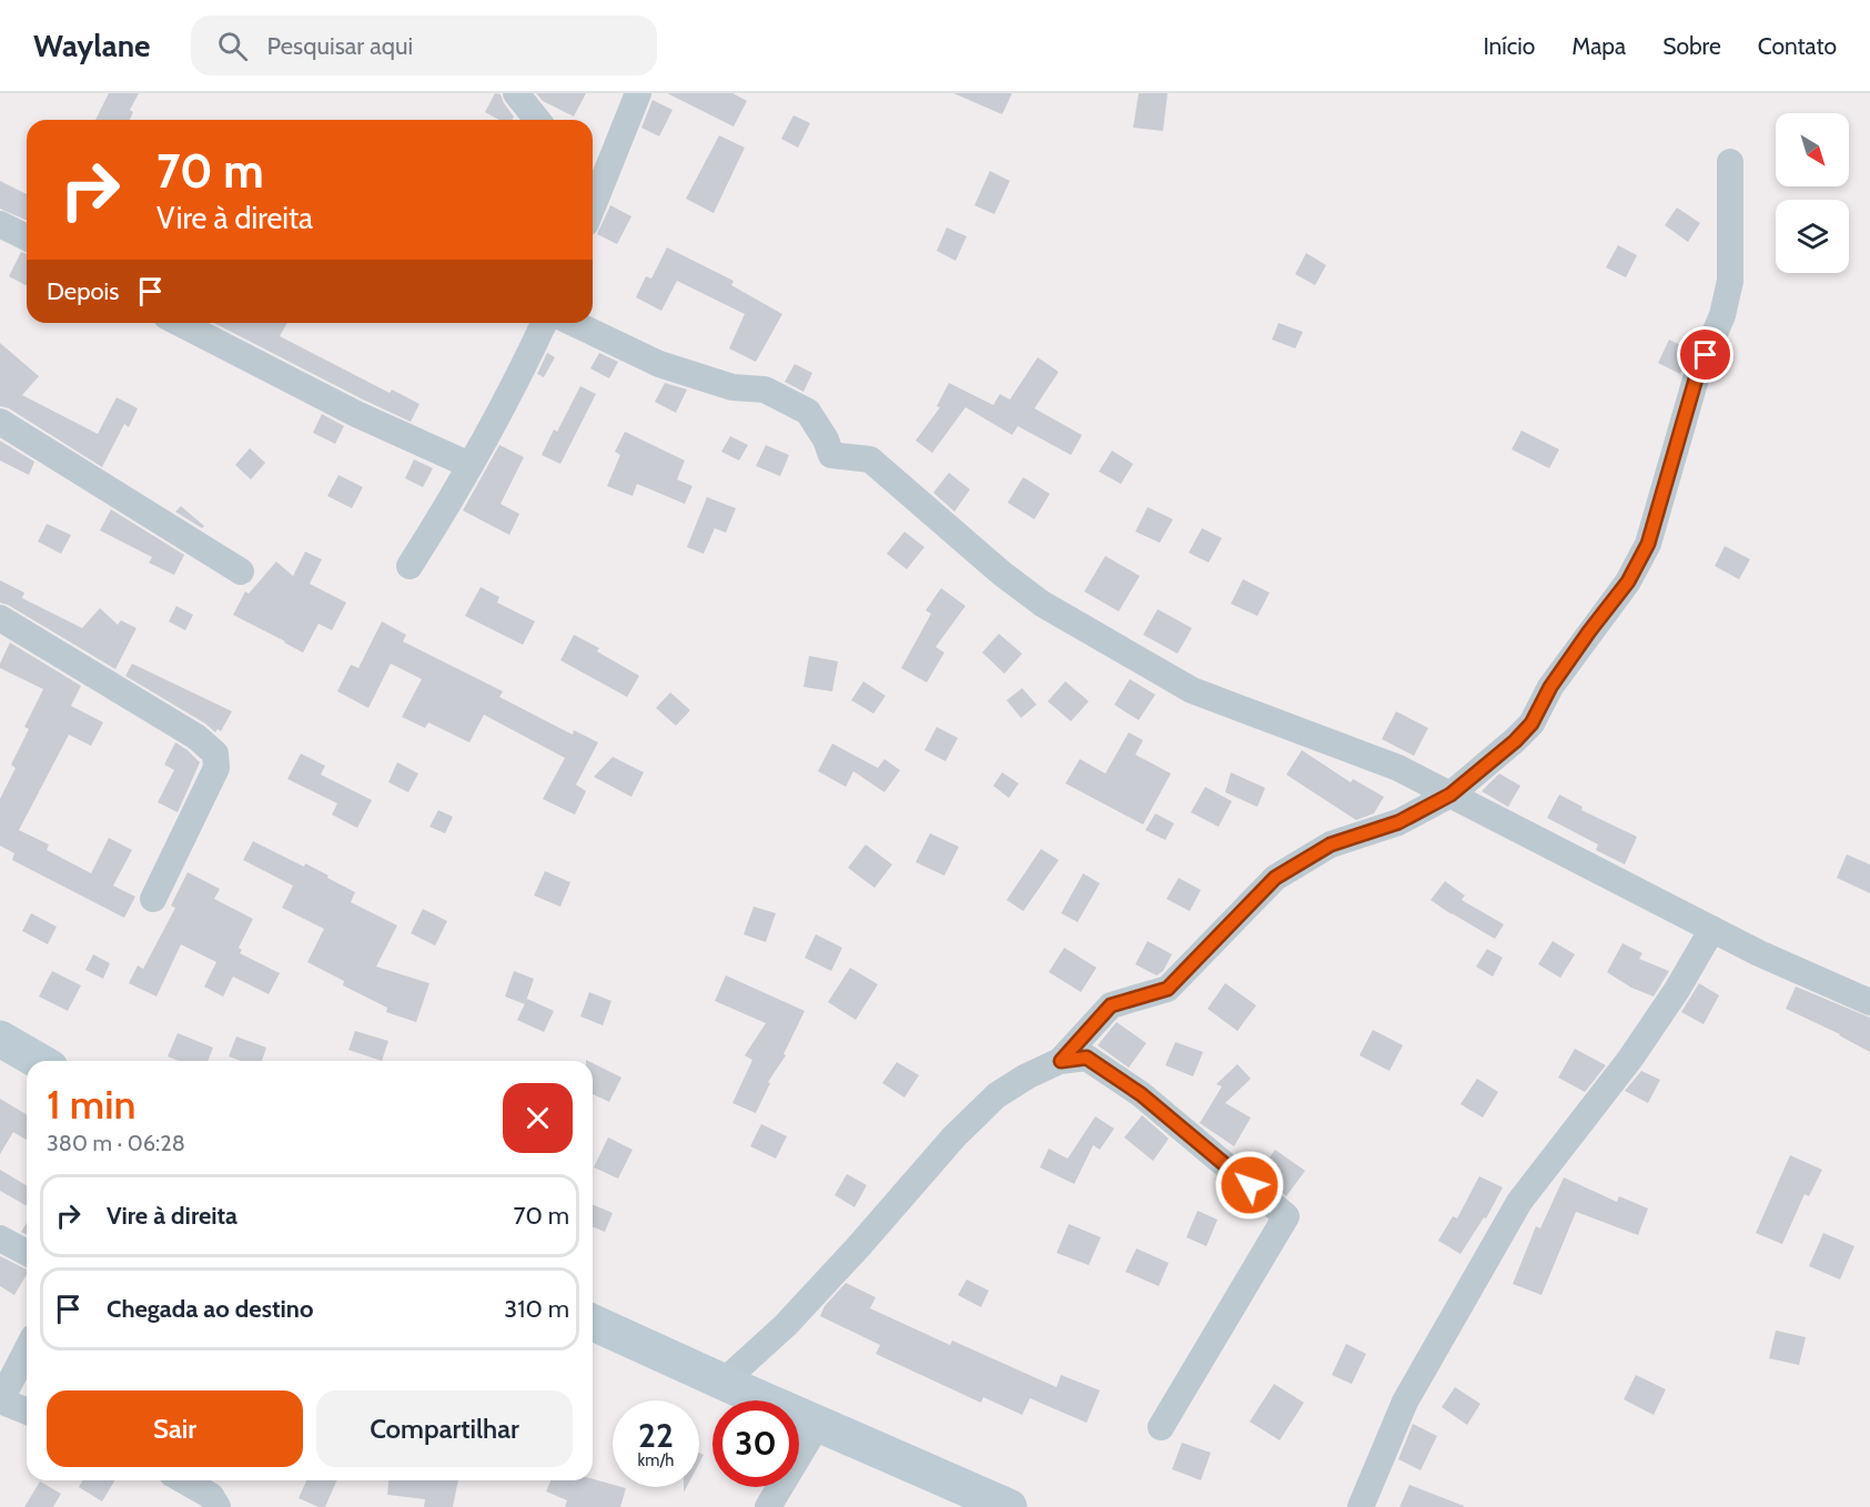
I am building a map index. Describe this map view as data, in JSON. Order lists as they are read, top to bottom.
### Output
{
  "north": "bottom right",
  "page": {
    "header": "Waylane",
    "search": "Pesquisar aqui",
    "nav": [
      "Início",
      "Mapa",
      "Sobre",
      "Contato"
    ],
    "turn": ["70 m", "Vire à direita"],
    "then": "Depois",
    "heading": ["1 min", "380 m · 06:28"],
    "list": [
      {
        "name": "Vire à direita",
        "value": "70 m"
      },
      {
        "name": "Chegada ao destino",
        "value": "310 m"
      }
    ],
    "buttons": ["Sair", "Compartilhar"],
    "speed": "22 km/h",
    "limit": "30"
  }
}
